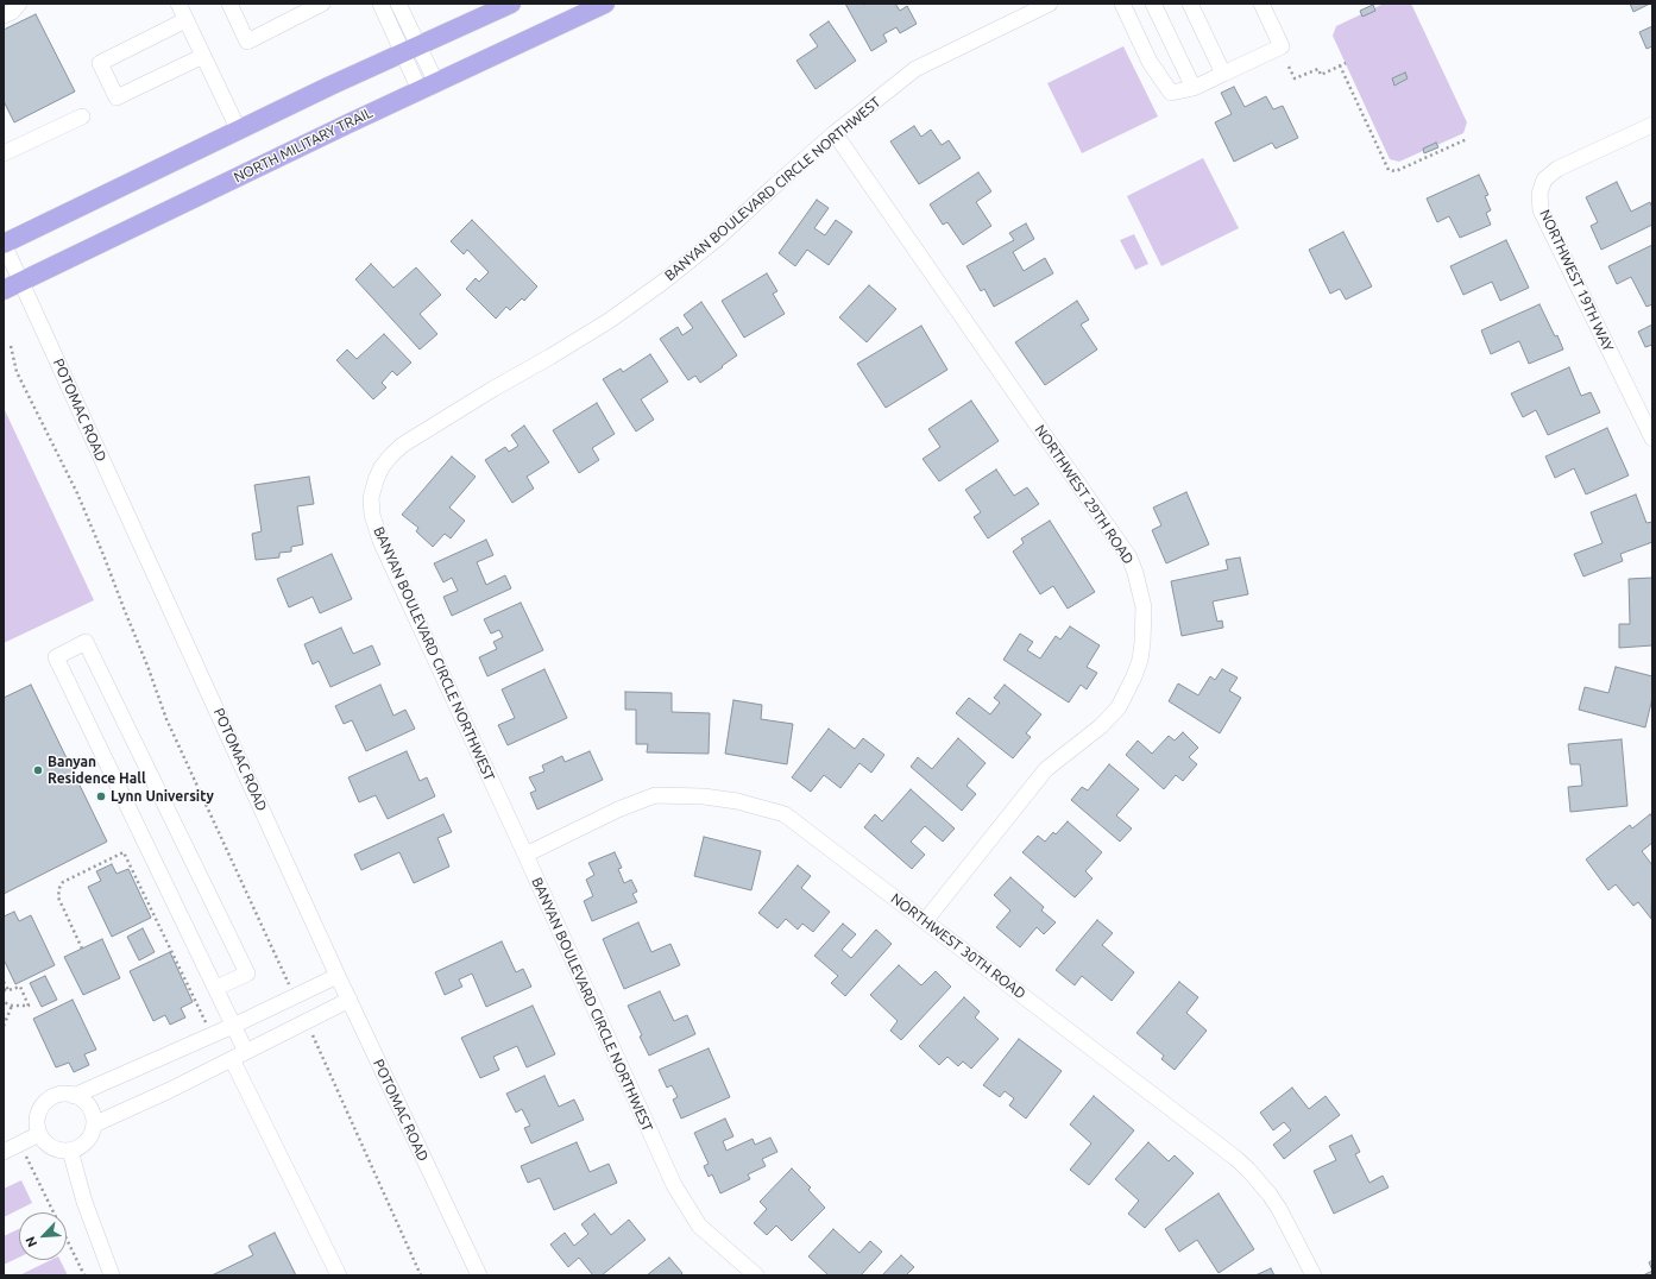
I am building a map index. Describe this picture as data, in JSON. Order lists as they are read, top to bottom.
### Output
{
  "streets": {
    "main road": ["NORTH MILITARY TRAIL"],
    "street": [
      "BANYAN BOULEVARD CIRCLE NORTHWEST",
      "NORTHWEST 19TH WAY",
      "POTOMAC ROAD",
      "NORTHWEST 29TH ROAD",
      "NORTHWEST 30TH ROAD"
    ]
  },
  "crossings": [
    ["NORTH MILITARY TRAIL", "POTOMAC ROAD"],
    ["BANYAN BOULEVARD CIRCLE NORTHWEST", "NORTHWEST 29TH ROAD"],
    ["BANYAN BOULEVARD CIRCLE NORTHWEST", "NORTHWEST 30TH ROAD"],
    ["NORTHWEST 29TH ROAD", "NORTHWEST 30TH ROAD"]
  ],
  "places": ["Banyan Residence Hall", "Lynn University"],
  "north": "bottom left"
}
